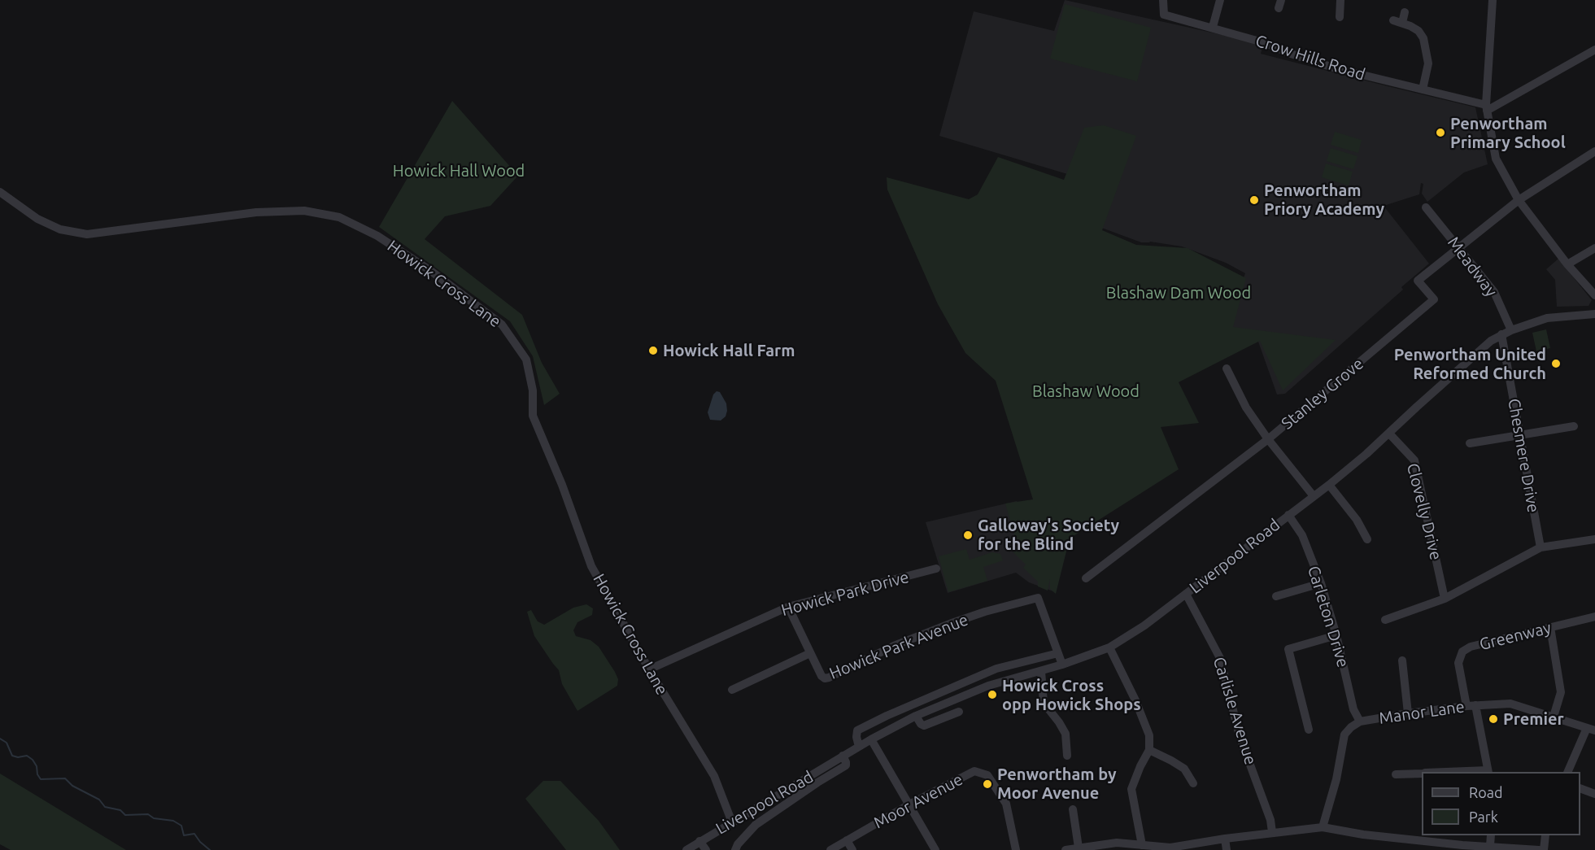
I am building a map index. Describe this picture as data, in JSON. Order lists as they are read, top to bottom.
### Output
{
  "streets": {
    "street": [
      "Crow Hills Road",
      "Meadway",
      "Howick Cross Lane",
      "Stanley Grove",
      "Chesmere Drive",
      "Clovelly Drive",
      "Liverpool Road",
      "Howick Park Drive",
      "Carleton Drive",
      "Greenway",
      "Howick Park Avenue",
      "Carlisle Avenue",
      "Manor Lane",
      "Moor Avenue"
    ]
  },
  "crossings": [
    ["Meadway", "Stanley Grove"],
    ["Meadway", "Liverpool Road"],
    ["Howick Cross Lane", "Liverpool Road"],
    ["Howick Cross Lane", "Howick Park Drive"],
    ["Chesmere Drive", "Liverpool Road"],
    ["Clovelly Drive", "Liverpool Road"],
    ["Liverpool Road", "Carleton Drive"],
    ["Liverpool Road", "Howick Park Avenue"],
    ["Liverpool Road", "Carlisle Avenue"],
    ["Howick Park Drive", "Howick Park Avenue"],
    ["Carleton Drive", "Manor Lane"],
    ["Greenway", "Manor Lane"]
  ],
  "parks": ["Howick Hall Wood", "Blashaw Dam Wood", "Blashaw Wood"],
  "places": [
    "Penwortham Primary School",
    "Penwortham Priory Academy",
    "Howick Hall Farm",
    "Penwortham United Reformed Church",
    "Galloway's Society for the Blind",
    "Howick Cross opp Howick Shops",
    "Premier",
    "Penwortham by Moor Avenue"
  ],
  "legend": ["Road", "Park"]
}
